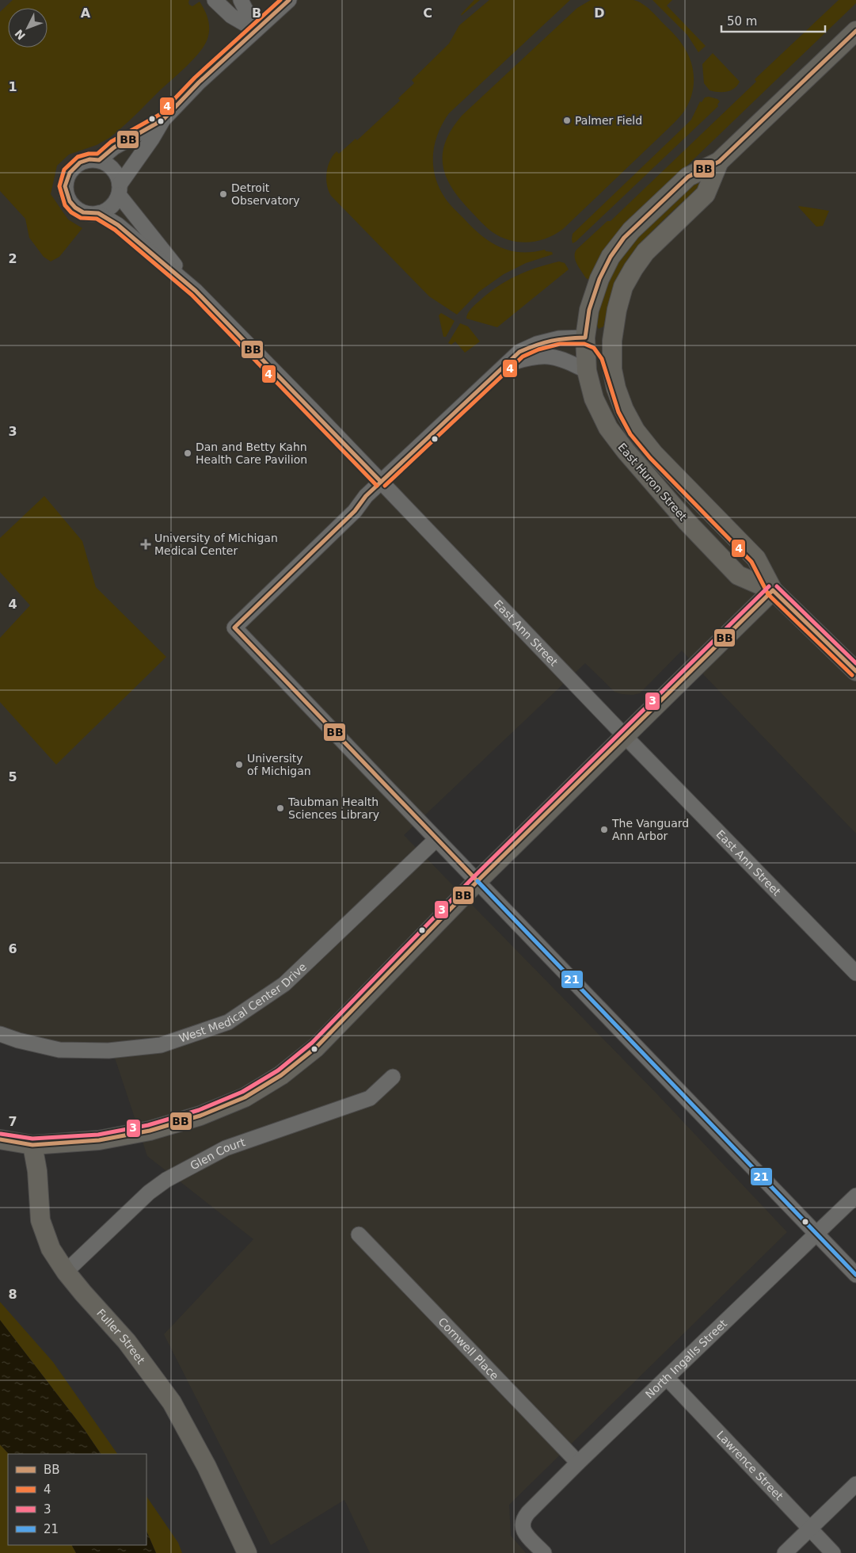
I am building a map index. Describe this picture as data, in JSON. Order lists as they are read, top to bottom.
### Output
{
  "streets": {
    "main road": ["East Huron Street", "Fuller Street"],
    "street": [
      "East Ann Street",
      "West Medical Center Drive",
      "Glen Court",
      "Cornwell Place",
      "North Ingalls Street",
      "Lawrence Street"
    ]
  },
  "crossings": [
    ["Glen Court", "Fuller Street"],
    ["Cornwell Place", "North Ingalls Street"],
    ["North Ingalls Street", "Lawrence Street"]
  ],
  "places": {
    "other": [
      "Palmer Field",
      "Detroit Observatory",
      "Dan and Betty Kahn Health Care Pavilion",
      "University of Michigan",
      "Taubman Health Sciences Library",
      "The Vanguard Ann Arbor"
    ],
    "health": ["University of Michigan Medical Center"]
  },
  "lines": [
    "transit line BB",
    "transit line 4",
    "transit line 3",
    "transit line 21"
  ],
  "legend": [
    "BB",
    "4",
    "3",
    "21"
  ],
  "scale_bar": "50 m",
  "north": "bottom left",
  "grid": {
    "columns": [
      "A",
      "B",
      "C",
      "D"
    ],
    "rows": [
      "1",
      "2",
      "3",
      "4",
      "5",
      "6",
      "7",
      "8"
    ]
  }
}
